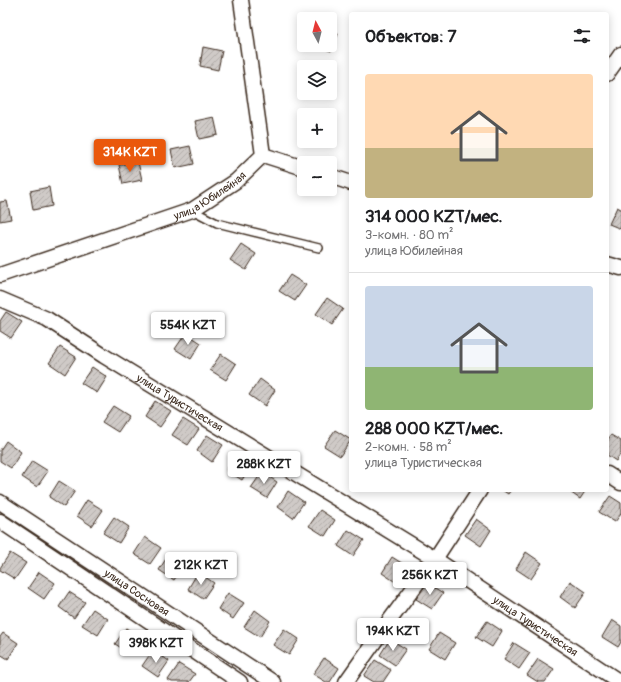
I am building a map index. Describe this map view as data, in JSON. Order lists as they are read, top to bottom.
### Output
{
  "streets": {
    "street": ["улица Юбилейная", "улица Туристическая", "улица Сосновая"]
  },
  "north": "top",
  "page": {
    "map_buttons": ["+", "−"],
    "heading": "Объектов: 7",
    "list": [
      {
        "name": "314 000 KZT/мес.",
        "note": "3-комн. · 80 m² · улица Юбилейная"
      },
      {
        "name": "288 000 KZT/мес.",
        "note": "2-комн. · 58 m² · улица Туристическая"
      }
    ],
    "price": [
      "314K KZT",
      "554K KZT",
      "288K KZT",
      "212K KZT",
      "256K KZT",
      "194K KZT",
      "398K KZT"
    ]
  }
}
